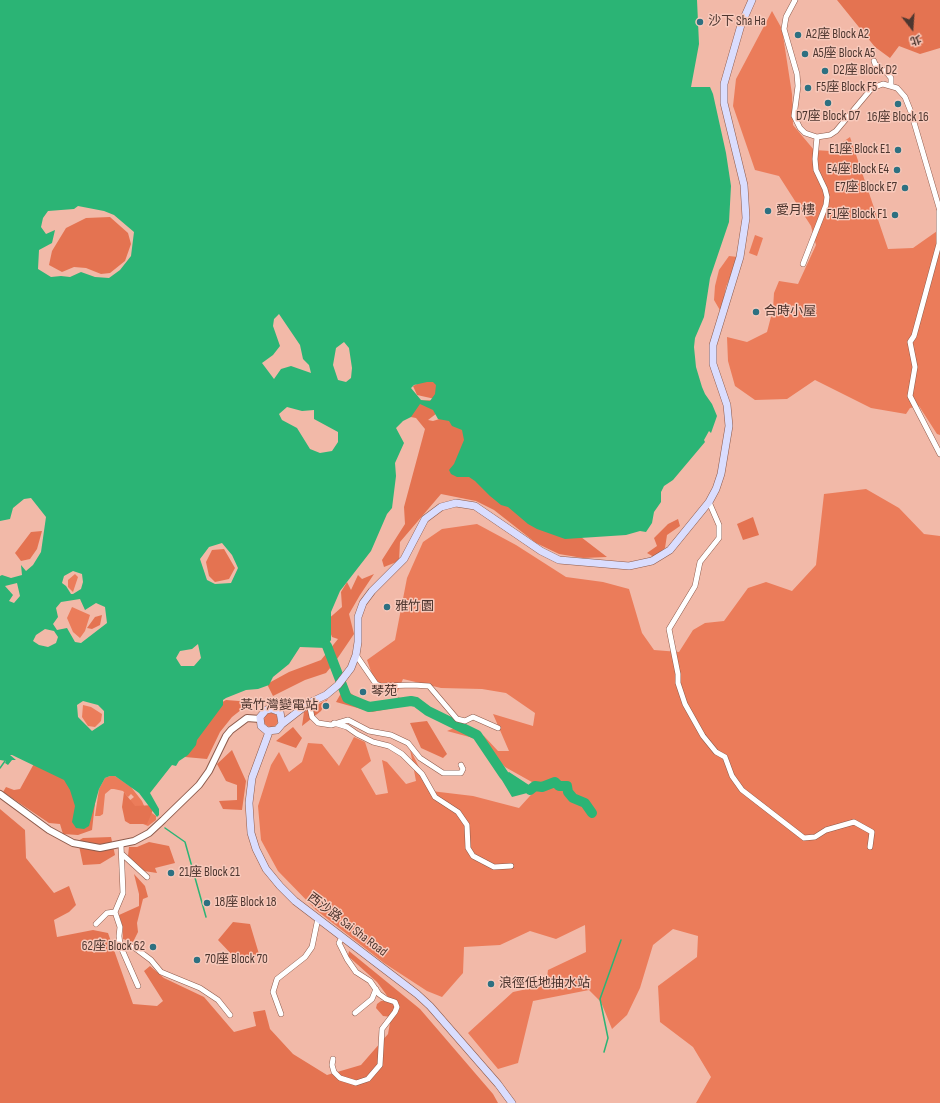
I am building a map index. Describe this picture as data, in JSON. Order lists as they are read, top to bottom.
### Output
{
  "streets": {
    "main road": ["西沙路 Sai Sha Road"]
  },
  "places": [
    "沙下 Sha Ha",
    "A2座 Block A2",
    "A5座 Block A5",
    "D2座 Block D2",
    "F5座 Block F5",
    "D7座 Block D7",
    "16座 Block 16",
    "E1座 Block E1",
    "E4座 Block E4",
    "E7座 Block E7",
    "愛月樓",
    "F1座 Block F1",
    "合時小屋",
    "雅竹園",
    "琴苑",
    "黃竹灣變電站",
    "21座 Block 21",
    "18座 Block 18",
    "62座 Block 62",
    "70座 Block 70",
    "浪徑低地抽水站"
  ],
  "north": "bottom"
}
